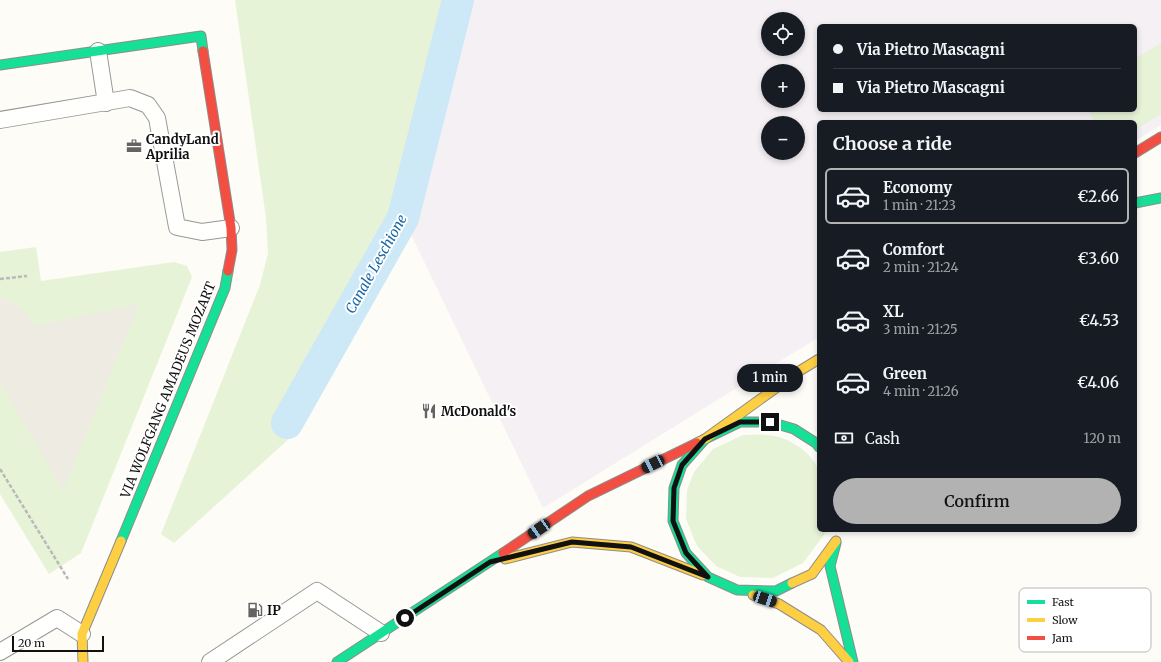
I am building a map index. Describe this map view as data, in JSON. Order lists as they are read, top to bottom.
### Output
{
  "streets": {
    "street": ["VIA WOLFGANG AMADEUS MOZART"]
  },
  "water": ["Canale Leschione"],
  "places": {
    "office": ["CandyLand Aprilia"],
    "restaurant": ["McDonald's"],
    "fuel station": ["IP"]
  },
  "legend": ["Fast", "Slow", "Jam"],
  "scale_bar": "20 m",
  "page": {
    "map_buttons": ["+", "−"],
    "banner": ["Via Pietro Mascagni", "Via Pietro Mascagni"],
    "heading": "Choose a ride",
    "list": [
      {
        "name": "Economy",
        "note": "1 min · 21:23",
        "value": "€2.66"
      },
      {
        "name": "Comfort",
        "note": "2 min · 21:24",
        "value": "€3.60"
      },
      {
        "name": "XL",
        "note": "3 min · 21:25",
        "value": "€4.53"
      },
      {
        "name": "Green",
        "note": "4 min · 21:26",
        "value": "€4.06"
      }
    ],
    "bubble": "1 min",
    "pay": ["Cash", "120 m"],
    "buttons": "Confirm",
    "scale": "20 m"
  }
}
